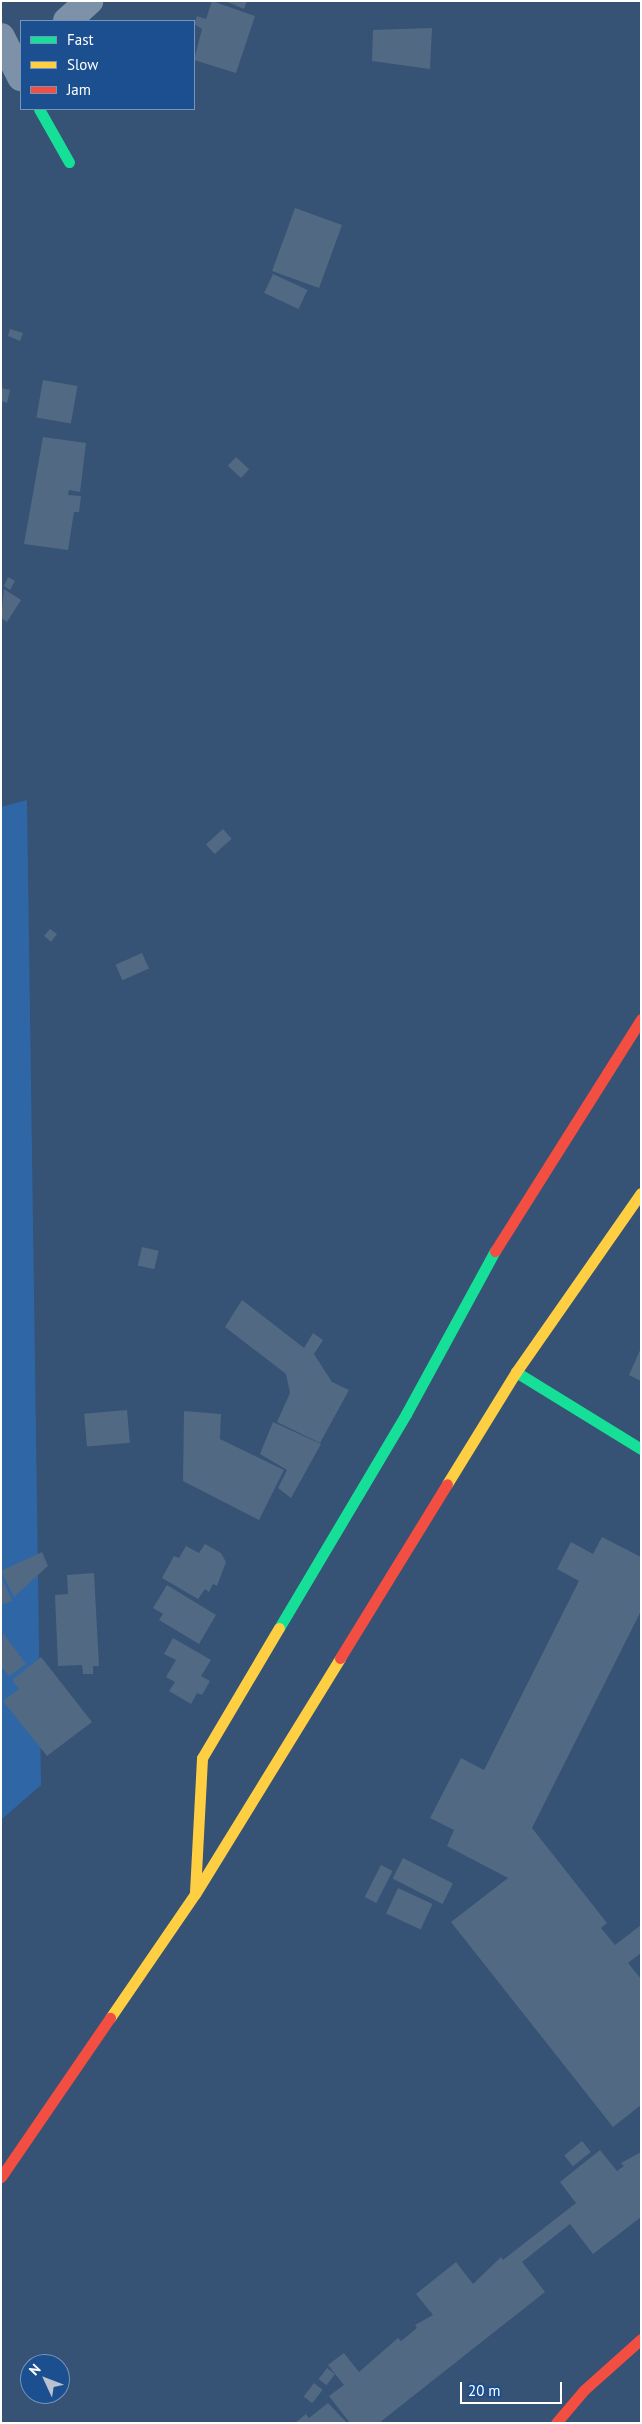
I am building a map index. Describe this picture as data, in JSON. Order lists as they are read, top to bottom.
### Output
{
  "legend": ["Fast", "Slow", "Jam"],
  "scale_bar": "20 m",
  "north": "top left"
}
